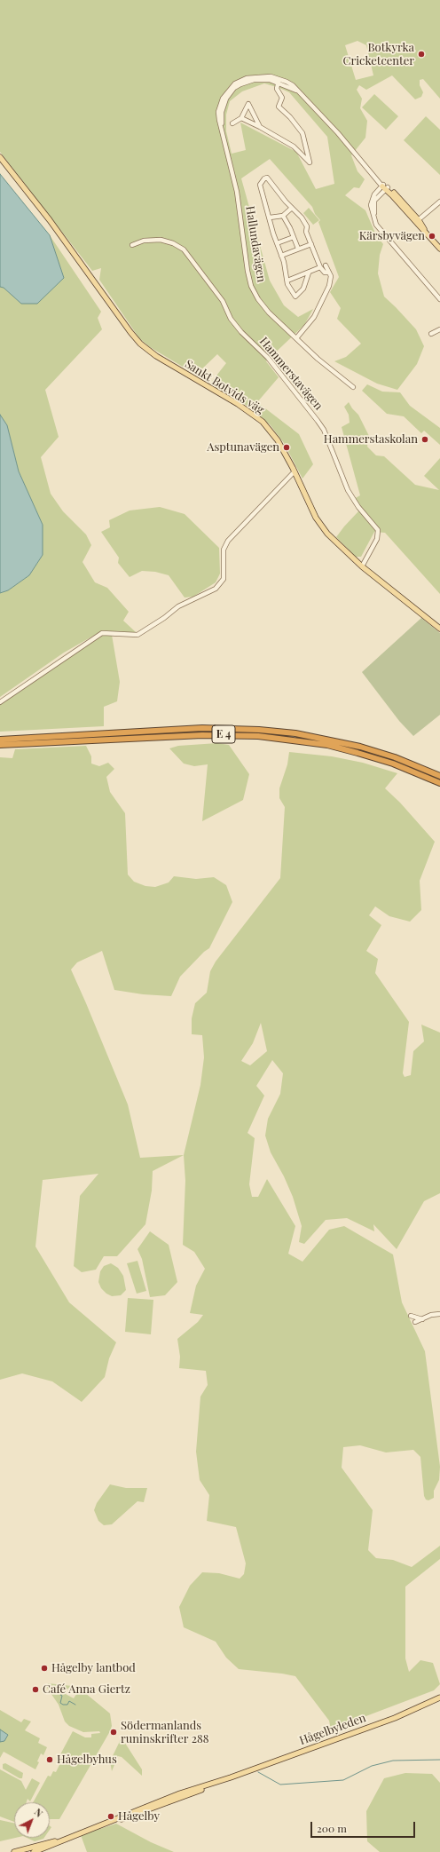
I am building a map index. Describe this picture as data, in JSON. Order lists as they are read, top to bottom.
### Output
{
  "streets": {
    "highway": ["E 4"],
    "main road": ["Hallundavägen", "Sankt Botvids väg", "Hågelbyleden"],
    "street": ["Hammerstavägen"]
  },
  "crossings": [
    ["Hammerstavägen", "Sankt Botvids väg"]
  ],
  "places": [
    "Botkyrka Cricketcenter",
    "Kärsbyvägen",
    "Hammerstaskolan",
    "Asptunavägen",
    "Hågelby lantbod",
    "Café Anna Giertz",
    "Södermanlands runinskrifter 288",
    "Hågelbyhus",
    "Hågelby"
  ],
  "scale_bar": "200 m",
  "north": "top right"
}
